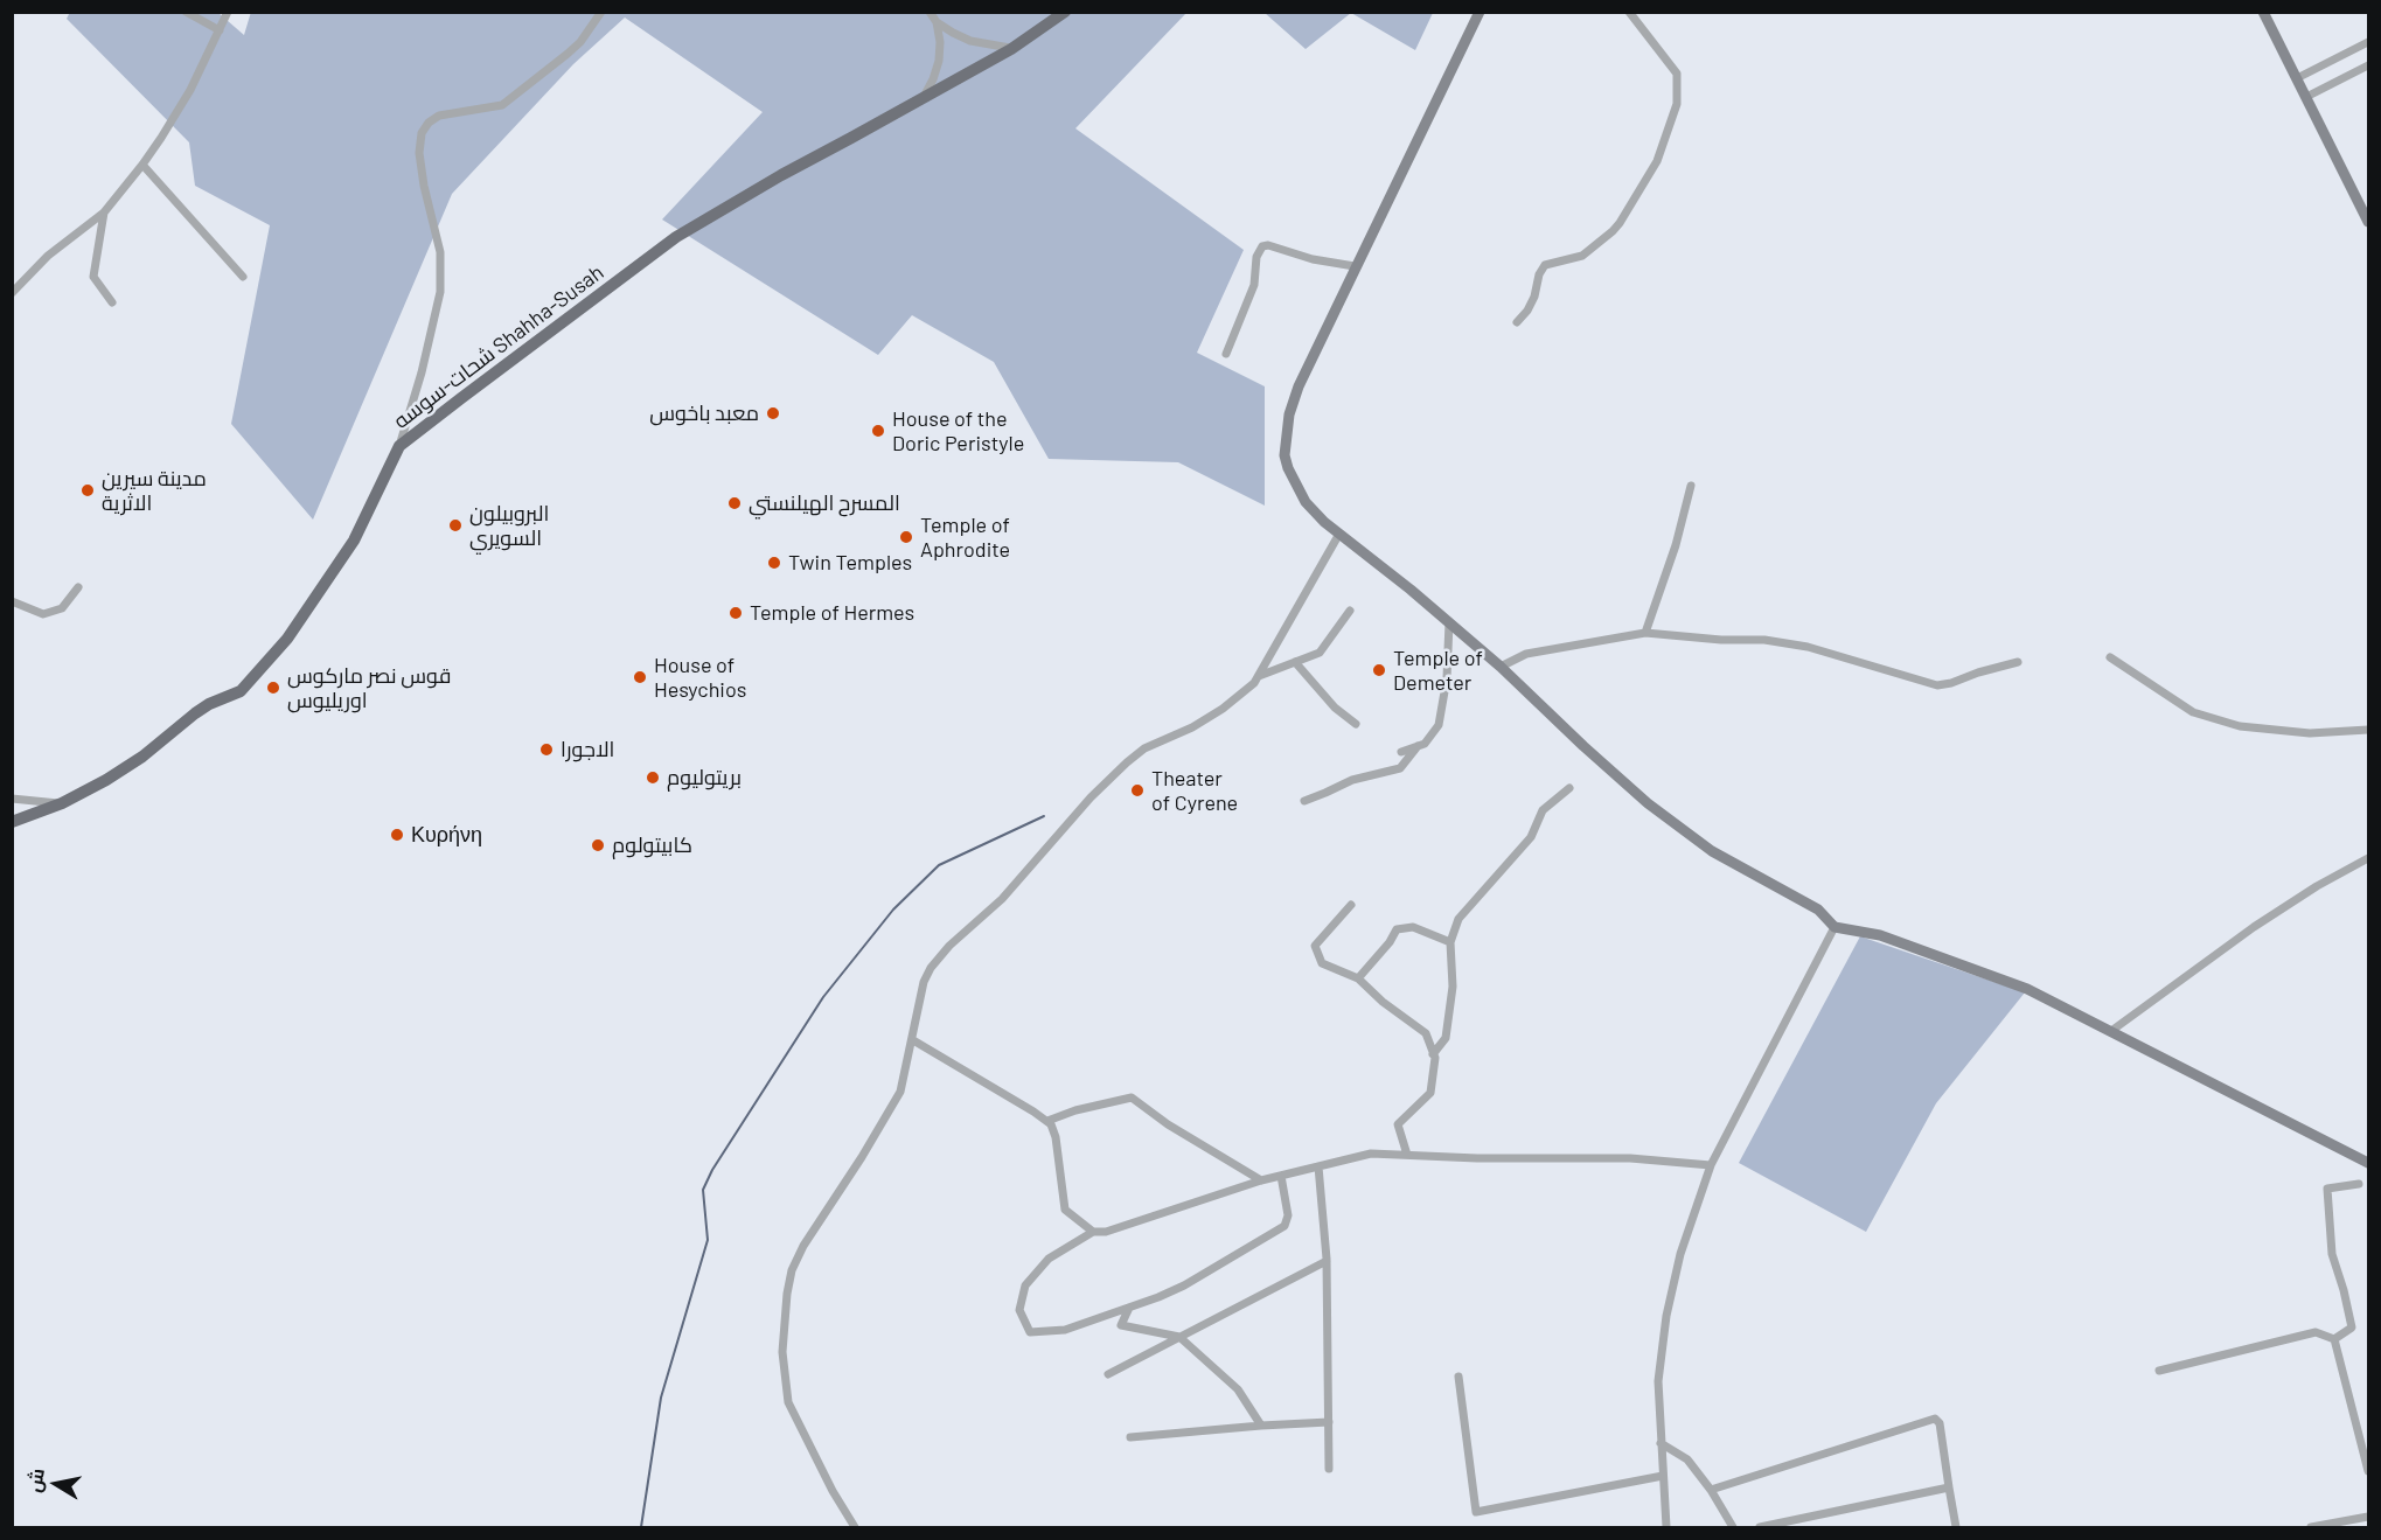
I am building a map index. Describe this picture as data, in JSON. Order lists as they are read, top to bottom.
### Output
{
  "streets": {
    "main road": ["شحات-سوسه Shahha-Susah"]
  },
  "places": [
    "معبد باخوس",
    "House of the Doric Peristyle",
    "مدينة سيرين الاثرية",
    "المسرح الهيلنستي",
    "البروبيلون السويري",
    "Temple of Aphrodite",
    "Twin Temples",
    "Temple of Hermes",
    "Temple of Demeter",
    "House of Hesychios",
    "قوس نصر ماركوس اوريليوس",
    "الاجورا",
    "بريتوليوم",
    "Theater of Cyrene",
    "Κυρήνη",
    "كابيتولوم"
  ],
  "north": "left"
}
